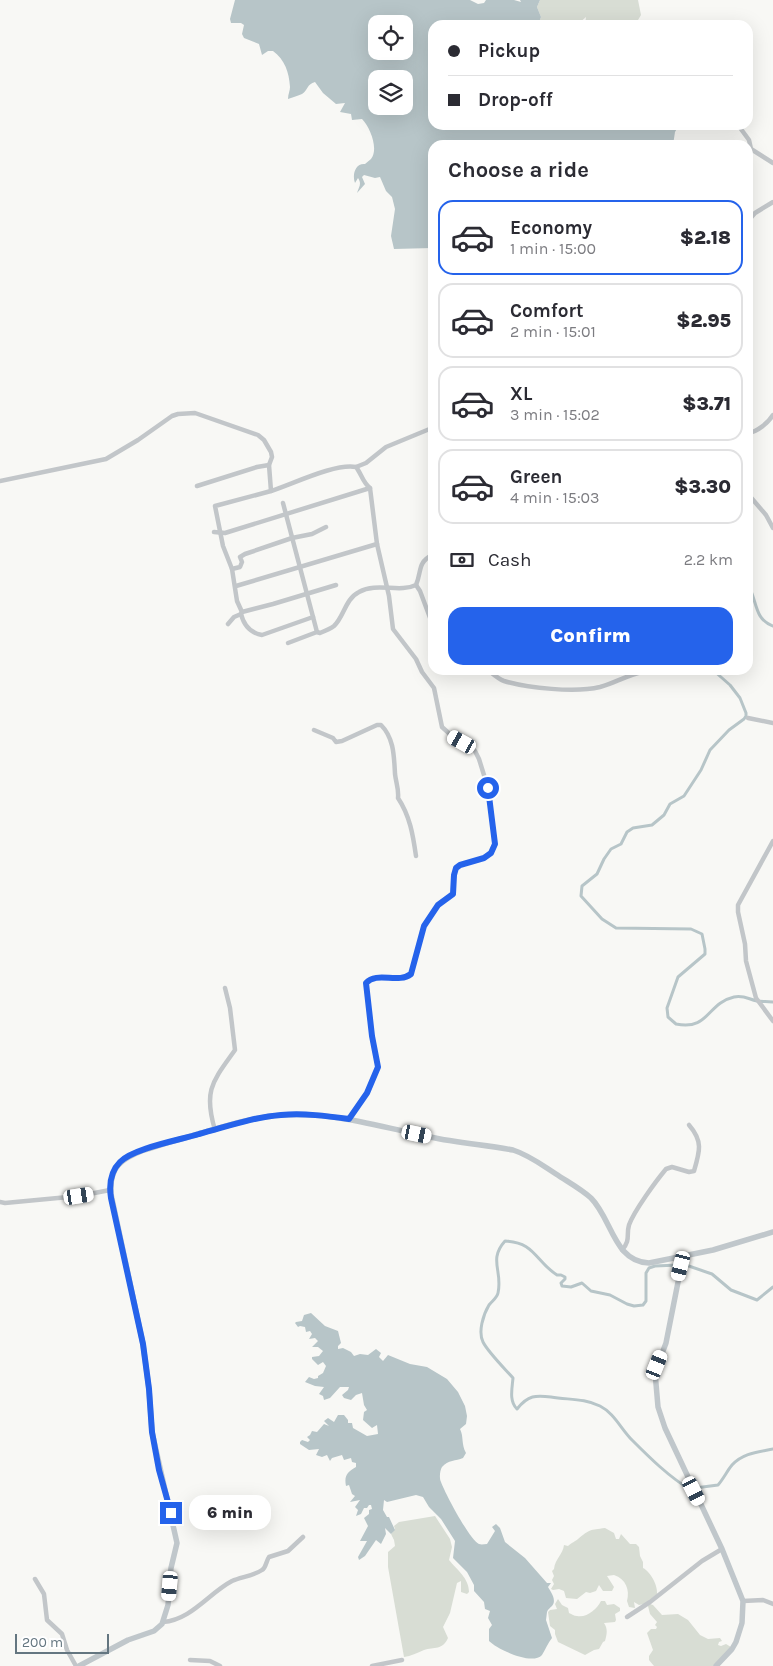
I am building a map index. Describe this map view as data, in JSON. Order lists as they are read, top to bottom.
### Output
{
  "scale_bar": "200 m",
  "page": {
    "banner": ["Pickup", "Drop-off"],
    "heading": "Choose a ride",
    "list": [
      {
        "name": "Economy",
        "note": "1 min · 15:00",
        "value": "$2.18"
      },
      {
        "name": "Comfort",
        "note": "2 min · 15:01",
        "value": "$2.95"
      },
      {
        "name": "XL",
        "note": "3 min · 15:02",
        "value": "$3.71"
      },
      {
        "name": "Green",
        "note": "4 min · 15:03",
        "value": "$3.30"
      }
    ],
    "pay": ["Cash", "2.2 km"],
    "buttons": "Confirm",
    "bubble": "6 min",
    "scale": "200 m"
  }
}
